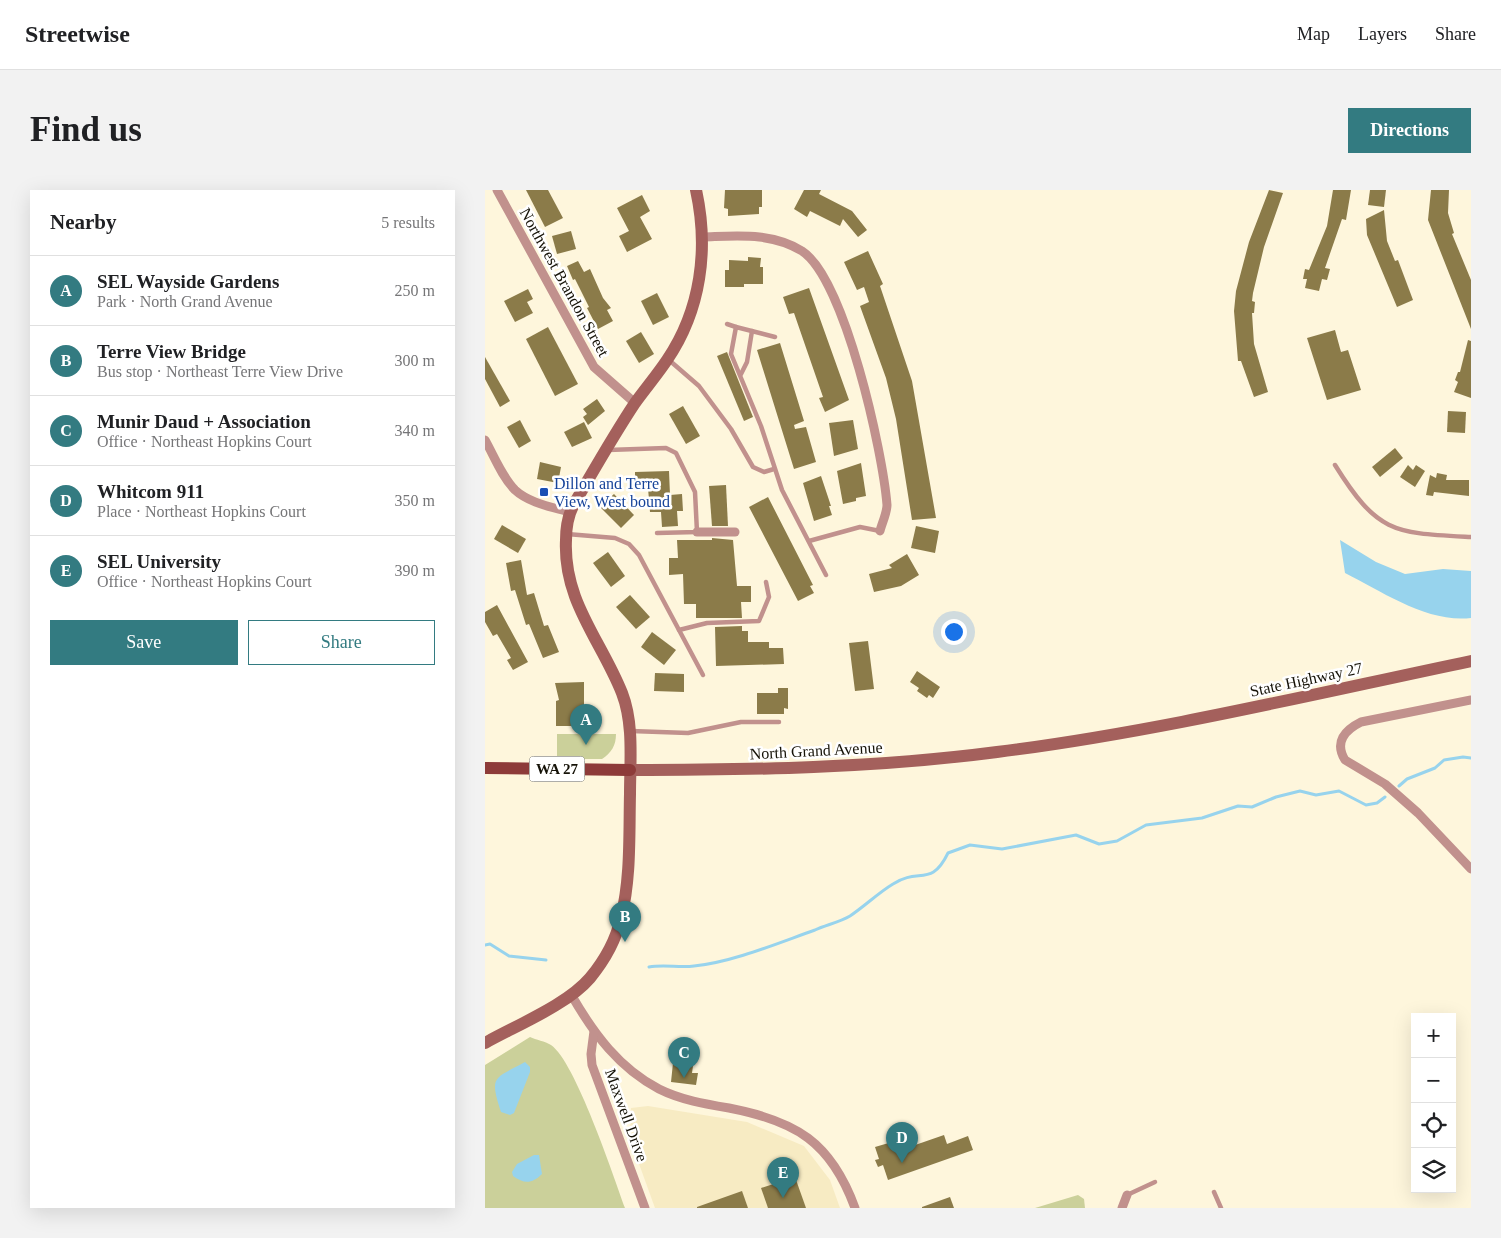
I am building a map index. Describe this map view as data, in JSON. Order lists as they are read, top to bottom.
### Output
{
  "streets": {
    "main road": ["State Highway 27", "North Grand Avenue", "WA 27"],
    "street": ["Northwest Brandon Street", "Maxwell Drive"]
  },
  "crossings": [
    ["State Highway 27", "North Grand Avenue"]
  ],
  "places": {
    "transit": ["Dillon and Terre View, West bound"]
  },
  "page": {
    "header": "Streetwise",
    "nav": ["Map", "Layers", "Share"],
    "buttons": [
      "Directions",
      ["Save", "Share"]
    ],
    "title": "Find us",
    "heading": ["Nearby", "5 results"],
    "list": [
      {
        "mark": "A",
        "name": "SEL Wayside Gardens",
        "note": "Park · North Grand Avenue",
        "value": "250 m"
      },
      {
        "mark": "B",
        "name": "Terre View Bridge",
        "note": "Bus stop · Northeast Terre View Drive",
        "value": "300 m"
      },
      {
        "mark": "C",
        "name": "Munir Daud + Association",
        "note": "Office · Northeast Hopkins Court",
        "value": "340 m"
      },
      {
        "mark": "D",
        "name": "Whitcom 911",
        "note": "Place · Northeast Hopkins Court",
        "value": "350 m"
      },
      {
        "mark": "E",
        "name": "SEL University",
        "note": "Office · Northeast Hopkins Court",
        "value": "390 m"
      }
    ],
    "pins": [
      "A",
      "B",
      "C",
      "D",
      "E"
    ],
    "map_buttons": ["+", "−"]
  }
}
